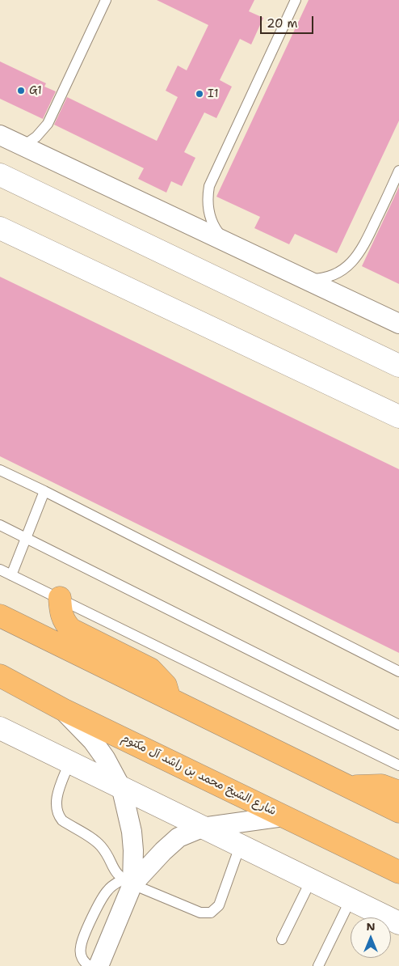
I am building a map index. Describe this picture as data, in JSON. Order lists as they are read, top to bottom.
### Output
{
  "streets": {
    "highway": ["شارع الشيخ محمد بن راشد آل مكتوم"]
  },
  "places": ["G1", "I1"],
  "scale_bar": "20 m",
  "north": "top"
}
